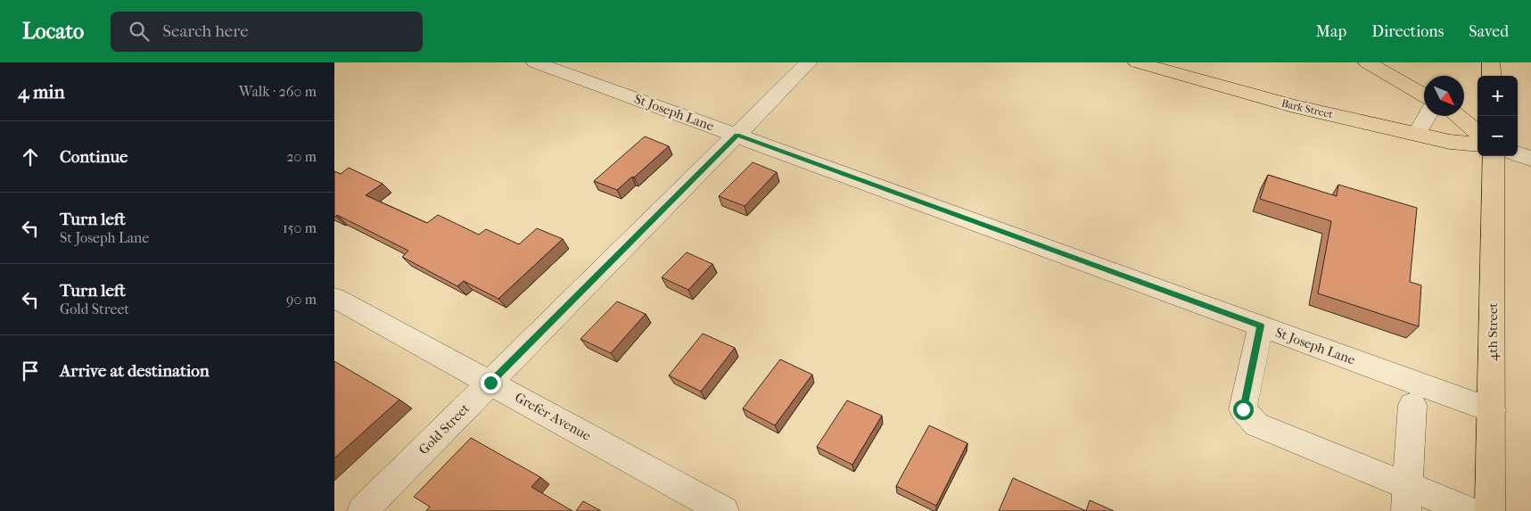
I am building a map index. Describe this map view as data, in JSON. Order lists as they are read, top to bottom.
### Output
{
  "streets": {
    "main road": ["Bark Street", "4th Street"],
    "street": ["St Joseph Lane", "Grefer Avenue", "Gold Street"]
  },
  "crossings": [
    ["St Joseph Lane", "4th Street"],
    ["St Joseph Lane", "Gold Street"],
    ["Grefer Avenue", "Gold Street"]
  ],
  "north": "bottom right",
  "page": {
    "header": "Locato",
    "search": "Search here",
    "nav": ["Map", "Directions", "Saved"],
    "heading": ["4 min", "Walk · 260 m"],
    "map_buttons": ["+", "−"],
    "list": [
      ["Continue", "20 m"],
      ["Turn left", "St Joseph Lane", "150 m"],
      ["Turn left", "Gold Street", "90 m"],
      "Arrive at destination"
    ]
  }
}
